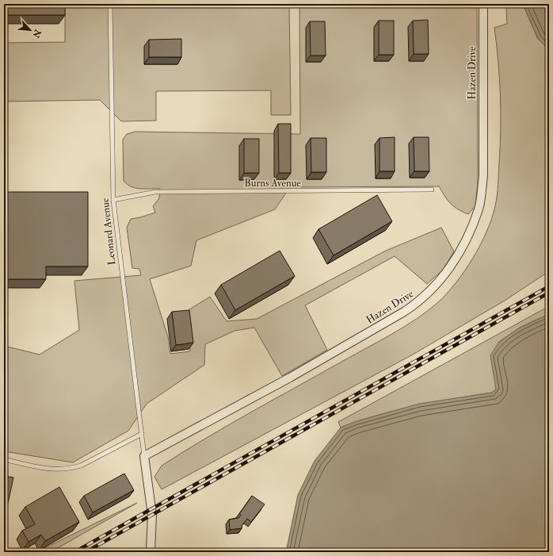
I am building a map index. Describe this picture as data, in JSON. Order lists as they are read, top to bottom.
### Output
{
  "streets": {
    "street": ["Hazen Drive"],
    "lane": ["Burns Avenue", "Leonard Avenue"]
  },
  "crossings": [
    ["Hazen Drive", "Leonard Avenue"],
    ["Burns Avenue", "Leonard Avenue"]
  ],
  "north": "bottom right"
}
